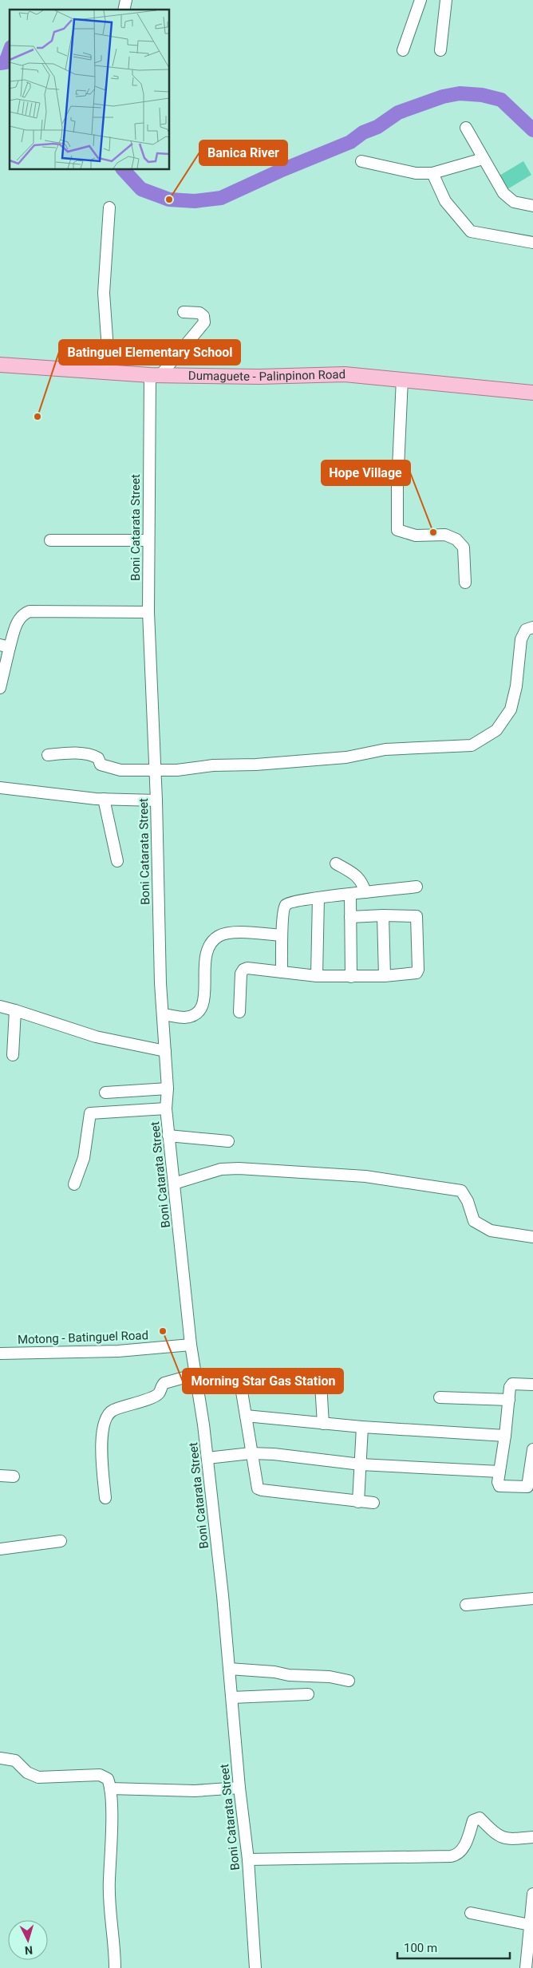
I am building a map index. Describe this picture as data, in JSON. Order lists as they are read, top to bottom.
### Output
{
  "streets": {
    "main road": ["Dumaguete - Palinpinon Road"],
    "street": ["Boni Catarata Street", "Motong - Batinguel Road"]
  },
  "crossings": [
    ["Dumaguete - Palinpinon Road", "Boni Catarata Street"],
    ["Boni Catarata Street", "Motong - Batinguel Road"]
  ],
  "places": [
    "Banica River",
    "Batinguel Elementary School",
    "Hope Village",
    "Morning Star Gas Station"
  ],
  "scale_bar": "100 m",
  "north": "bottom"
}
